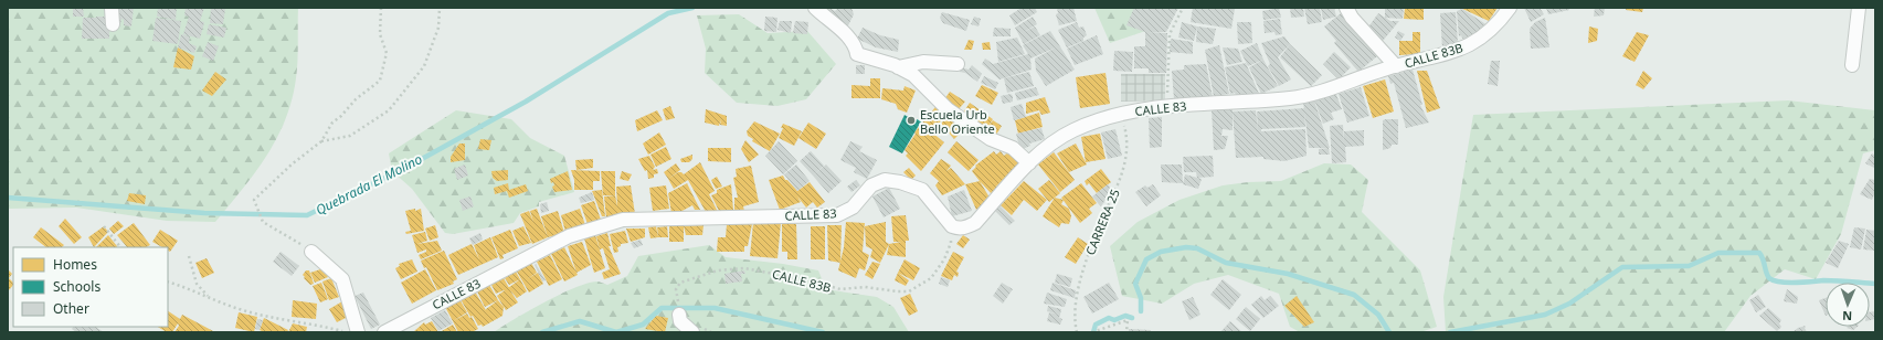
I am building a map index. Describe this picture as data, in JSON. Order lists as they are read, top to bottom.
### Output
{
  "streets": {
    "street": ["CALLE 83B", "CALLE 83"],
    "path": ["CARRERA 25"]
  },
  "crossings": [
    ["CALLE 83B", "CALLE 83"],
    ["CALLE 83", "CARRERA 25"]
  ],
  "water": ["Quebrada El Molino"],
  "places": ["Escuela Urb Bello Oriente"],
  "legend": ["Homes", "Schools", "Other"],
  "north": "bottom"
}
